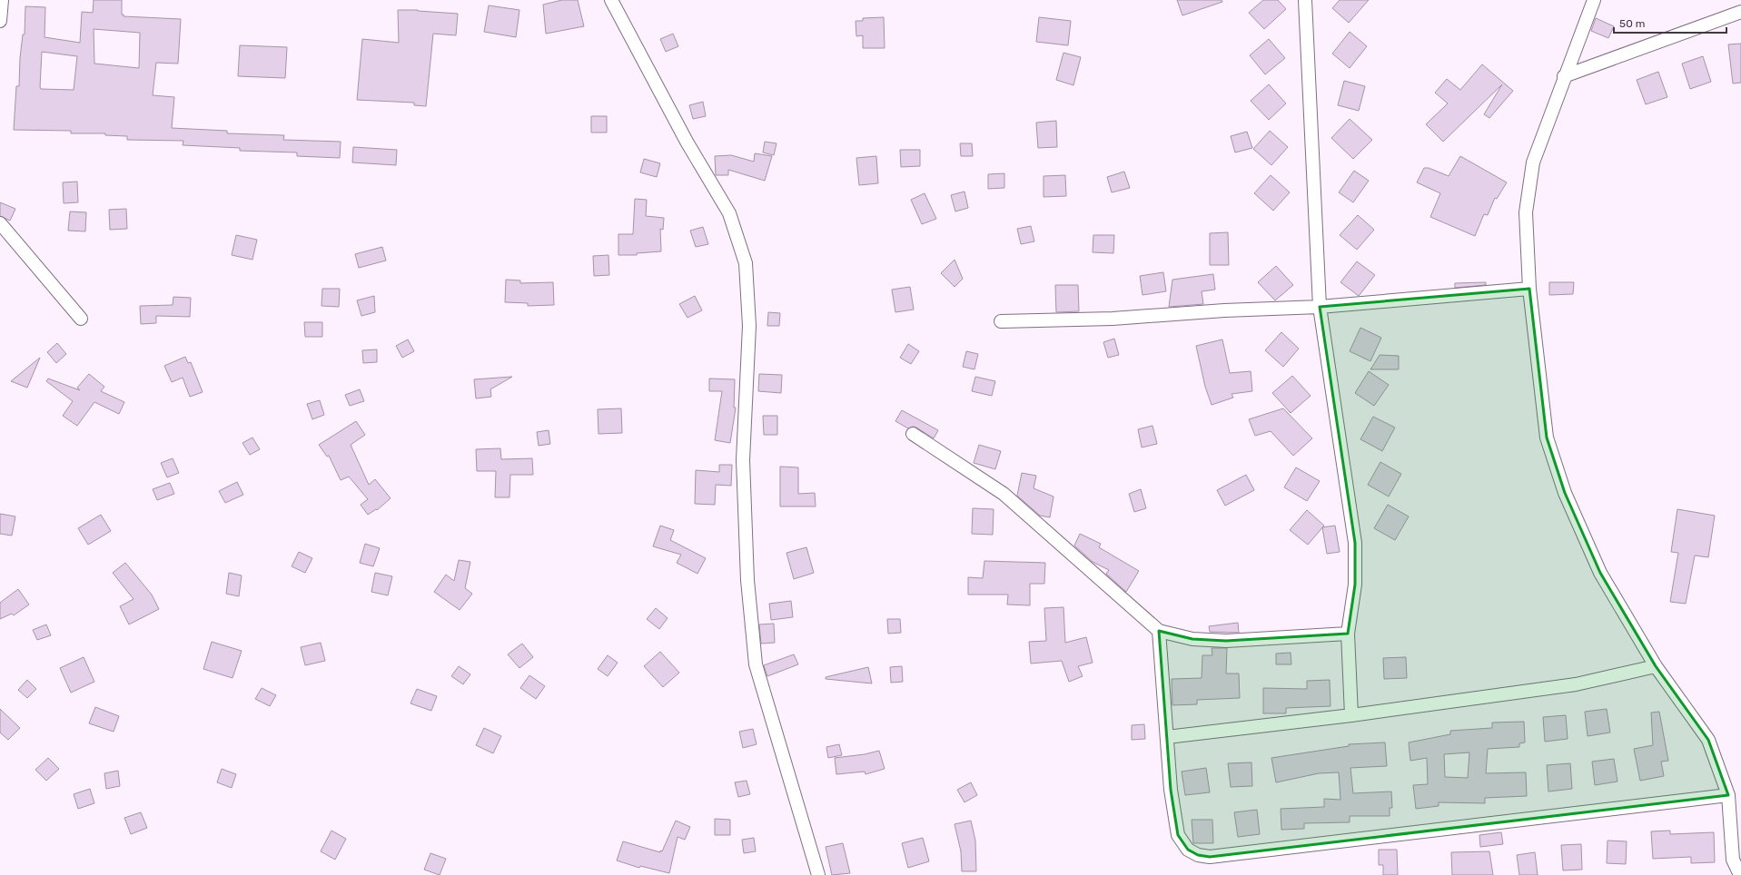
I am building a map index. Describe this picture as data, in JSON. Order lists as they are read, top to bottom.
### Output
{
  "scale_bar": "50 m"
}
